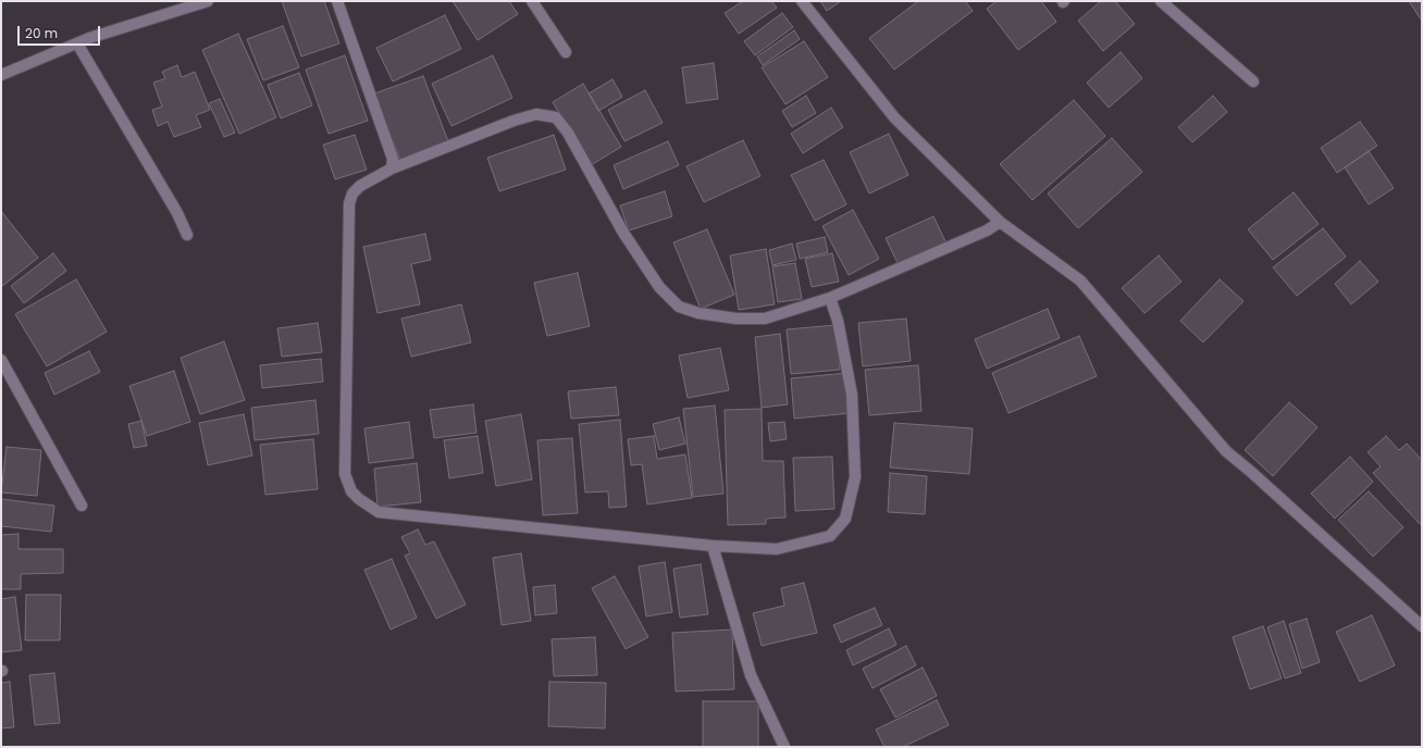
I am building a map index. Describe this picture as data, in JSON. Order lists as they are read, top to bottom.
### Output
{
  "scale_bar": "20 m"
}
